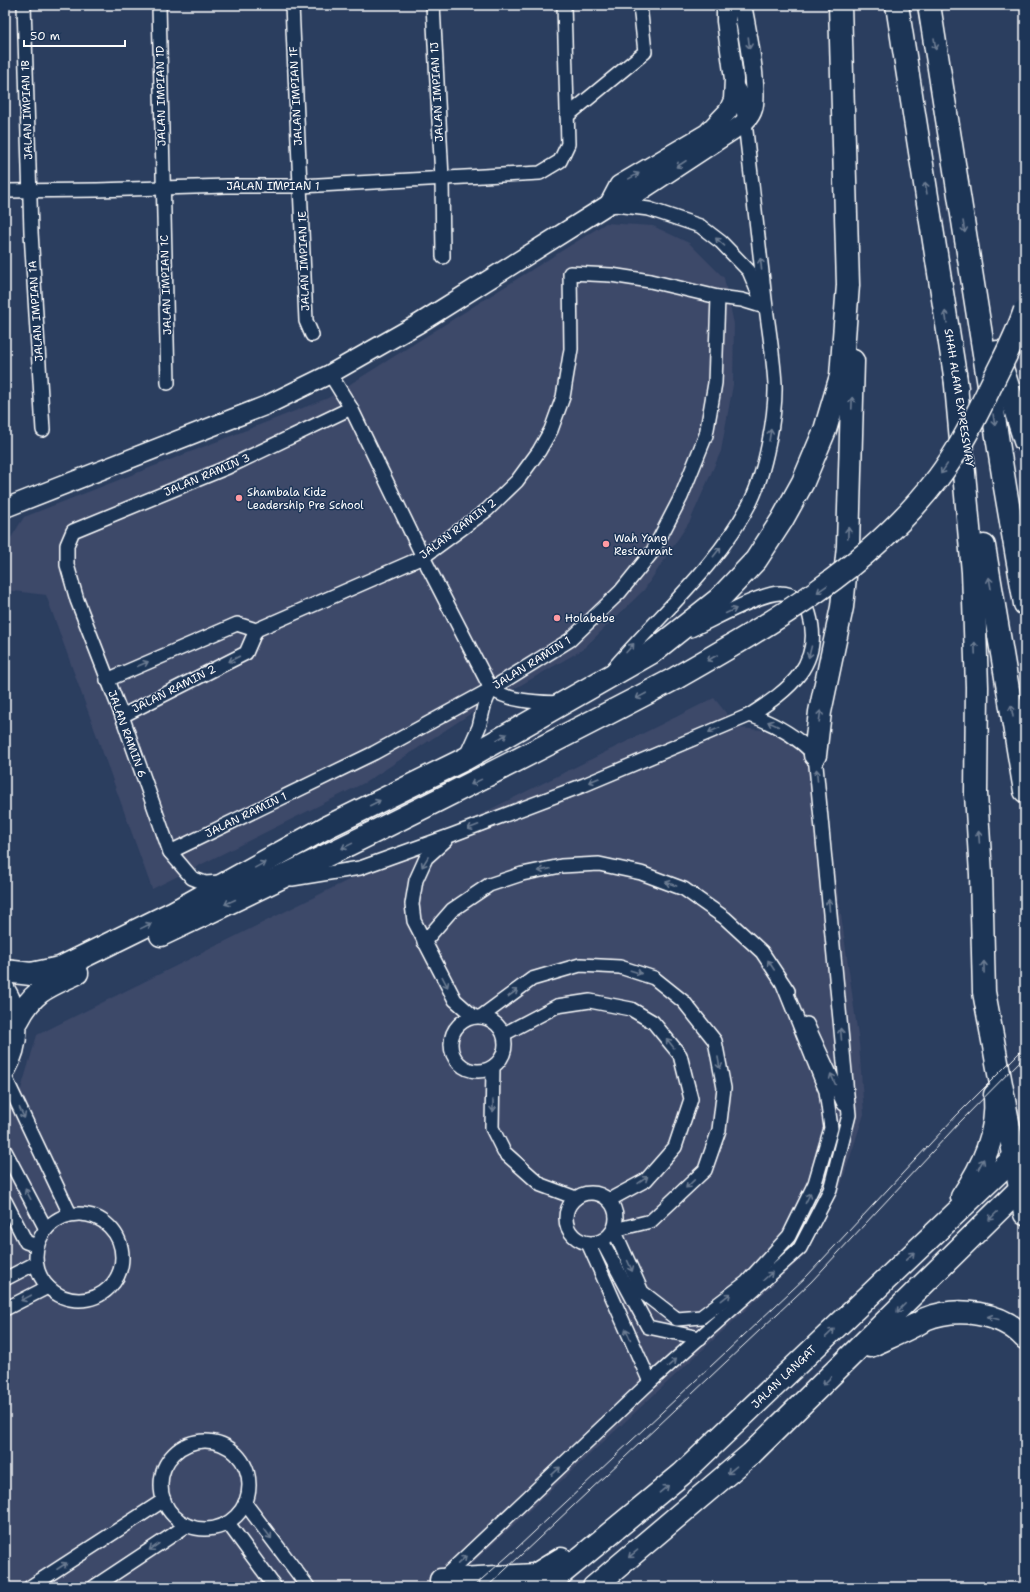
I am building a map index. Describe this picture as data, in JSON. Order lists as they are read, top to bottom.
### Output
{
  "streets": {
    "highway": ["SHAH ALAM EXPRESSWAY", "JALAN LANGAT"],
    "street": [
      "JALAN IMPIAN 1J",
      "JALAN IMPIAN 1D",
      "JALAN IMPIAN 1F",
      "JALAN IMPIAN 1B",
      "JALAN IMPIAN 1",
      "JALAN IMPIAN 1E",
      "JALAN IMPIAN 1C",
      "JALAN IMPIAN 1A",
      "JALAN RAMIN 3",
      "JALAN RAMIN 2",
      "JALAN RAMIN 1",
      "JALAN RAMIN 6"
    ]
  },
  "crossings": [
    ["JALAN IMPIAN 1J", "JALAN IMPIAN 1"],
    ["JALAN IMPIAN 1D", "JALAN IMPIAN 1"],
    ["JALAN IMPIAN 1D", "JALAN IMPIAN 1C"],
    ["JALAN IMPIAN 1F", "JALAN IMPIAN 1"],
    ["JALAN IMPIAN 1F", "JALAN IMPIAN 1E"],
    ["JALAN IMPIAN 1B", "JALAN IMPIAN 1"],
    ["JALAN IMPIAN 1B", "JALAN IMPIAN 1A"],
    ["JALAN IMPIAN 1", "JALAN IMPIAN 1E"],
    ["JALAN IMPIAN 1", "JALAN IMPIAN 1C"],
    ["JALAN IMPIAN 1", "JALAN IMPIAN 1A"],
    ["JALAN RAMIN 3", "JALAN RAMIN 6"],
    ["JALAN RAMIN 2", "JALAN RAMIN 1"],
    ["JALAN RAMIN 2", "JALAN RAMIN 6"],
    ["JALAN RAMIN 1", "JALAN RAMIN 6"]
  ],
  "places": ["Shambala Kidz Leadership Pre School", "Wah Yang Restaurant", "Holabebe"],
  "scale_bar": "50 m"
}
